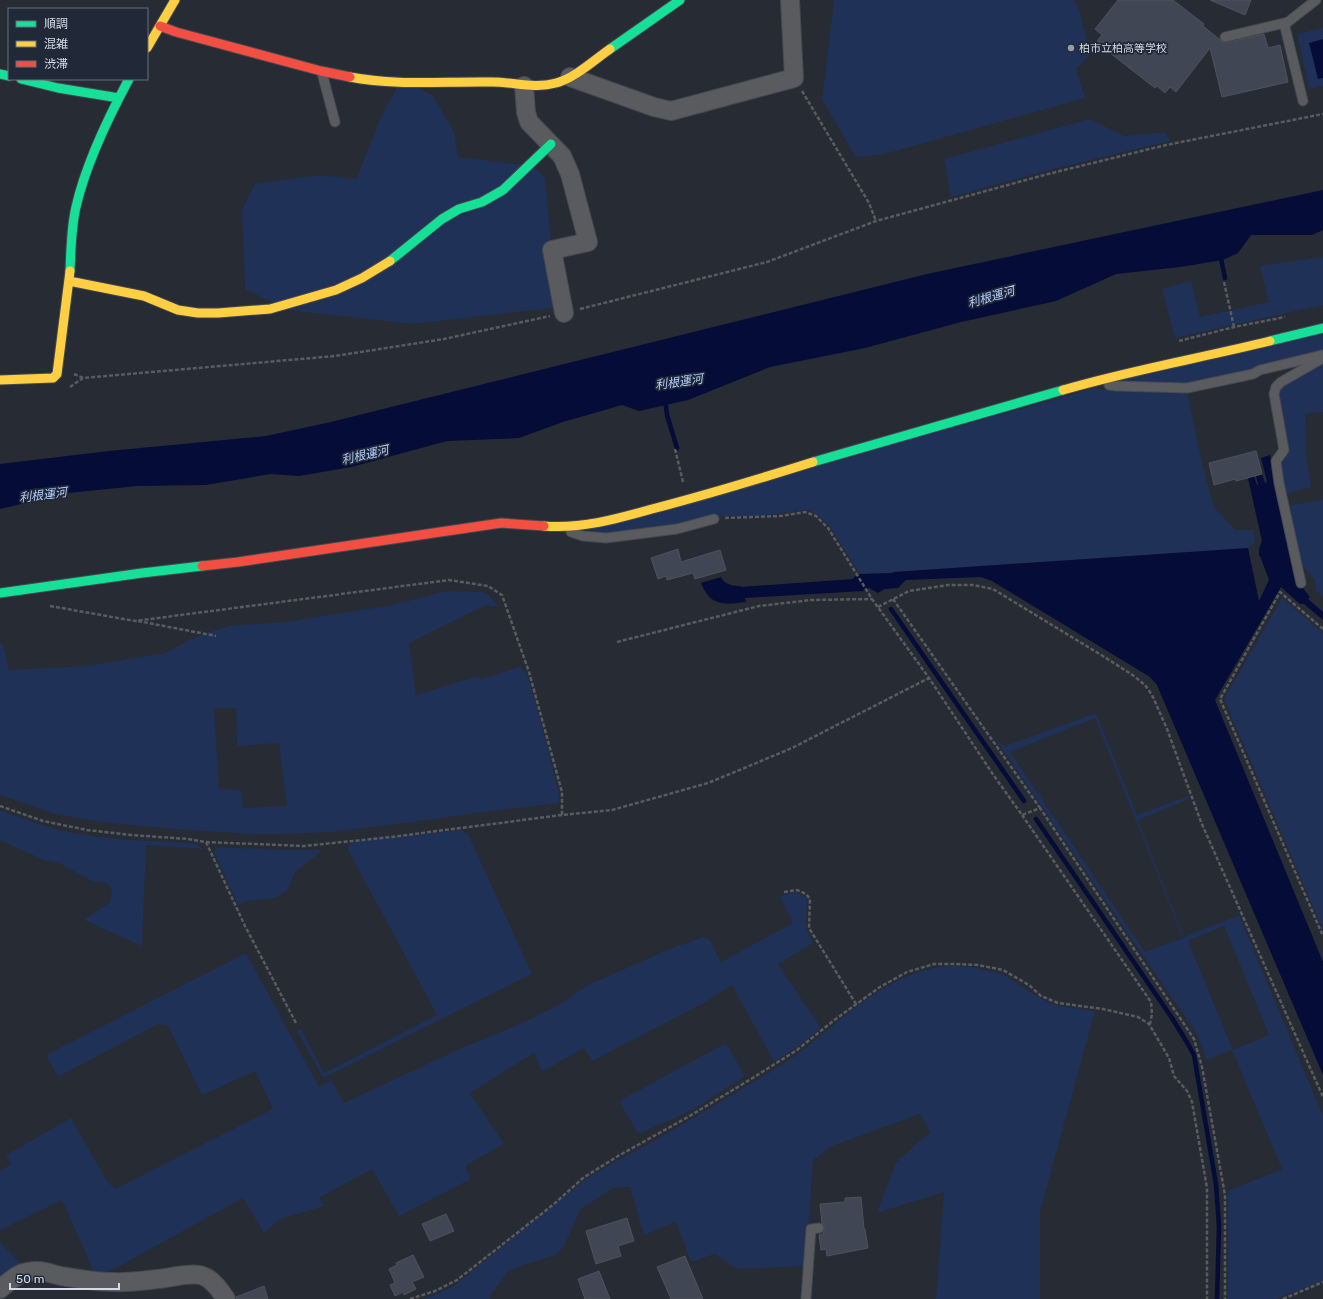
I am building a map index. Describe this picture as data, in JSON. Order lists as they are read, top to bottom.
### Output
{
  "water": ["利根運河"],
  "places": ["柏市立柏高等学校"],
  "legend": ["順調", "混雑", "渋滞"],
  "scale_bar": "50 m"
}
